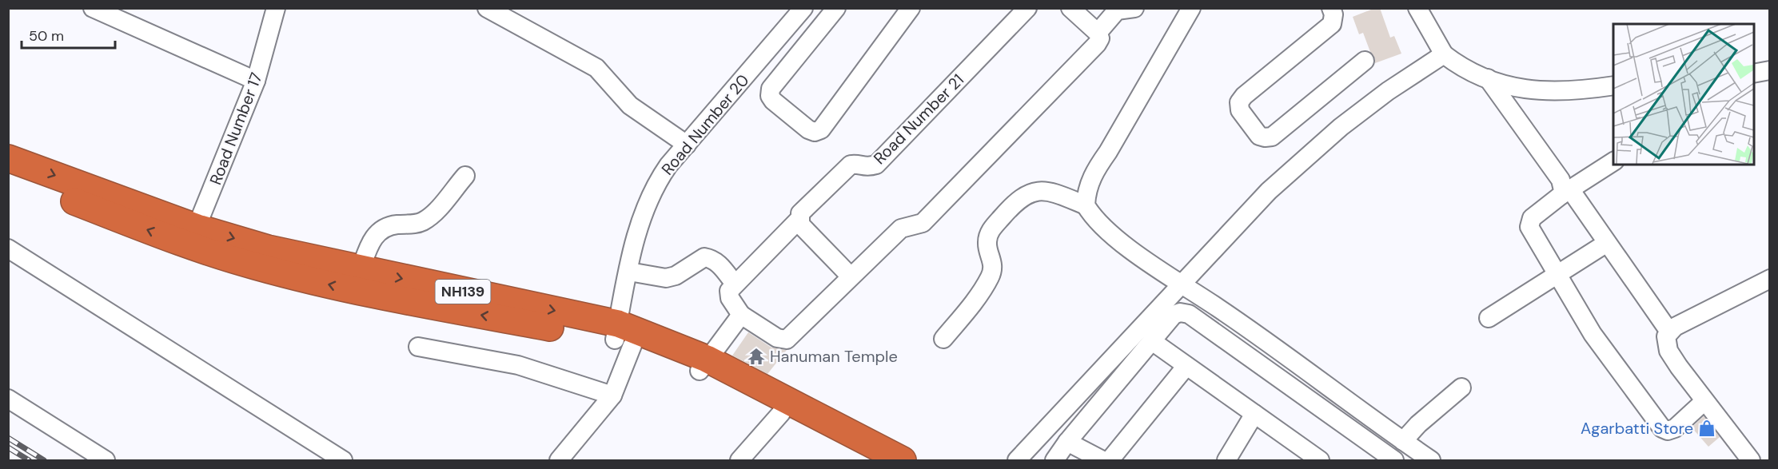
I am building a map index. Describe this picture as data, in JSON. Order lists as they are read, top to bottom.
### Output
{
  "streets": {
    "highway": ["NH139"],
    "street": ["Road Number 21", "Road Number 20", "Road Number 17"]
  },
  "crossings": [
    ["Road Number 20", "NH139"],
    ["Road Number 17", "NH139"]
  ],
  "places": {
    "temple": ["Hanuman Temple"],
    "shop": ["Agarbatti Store"]
  },
  "scale_bar": "50 m"
}
